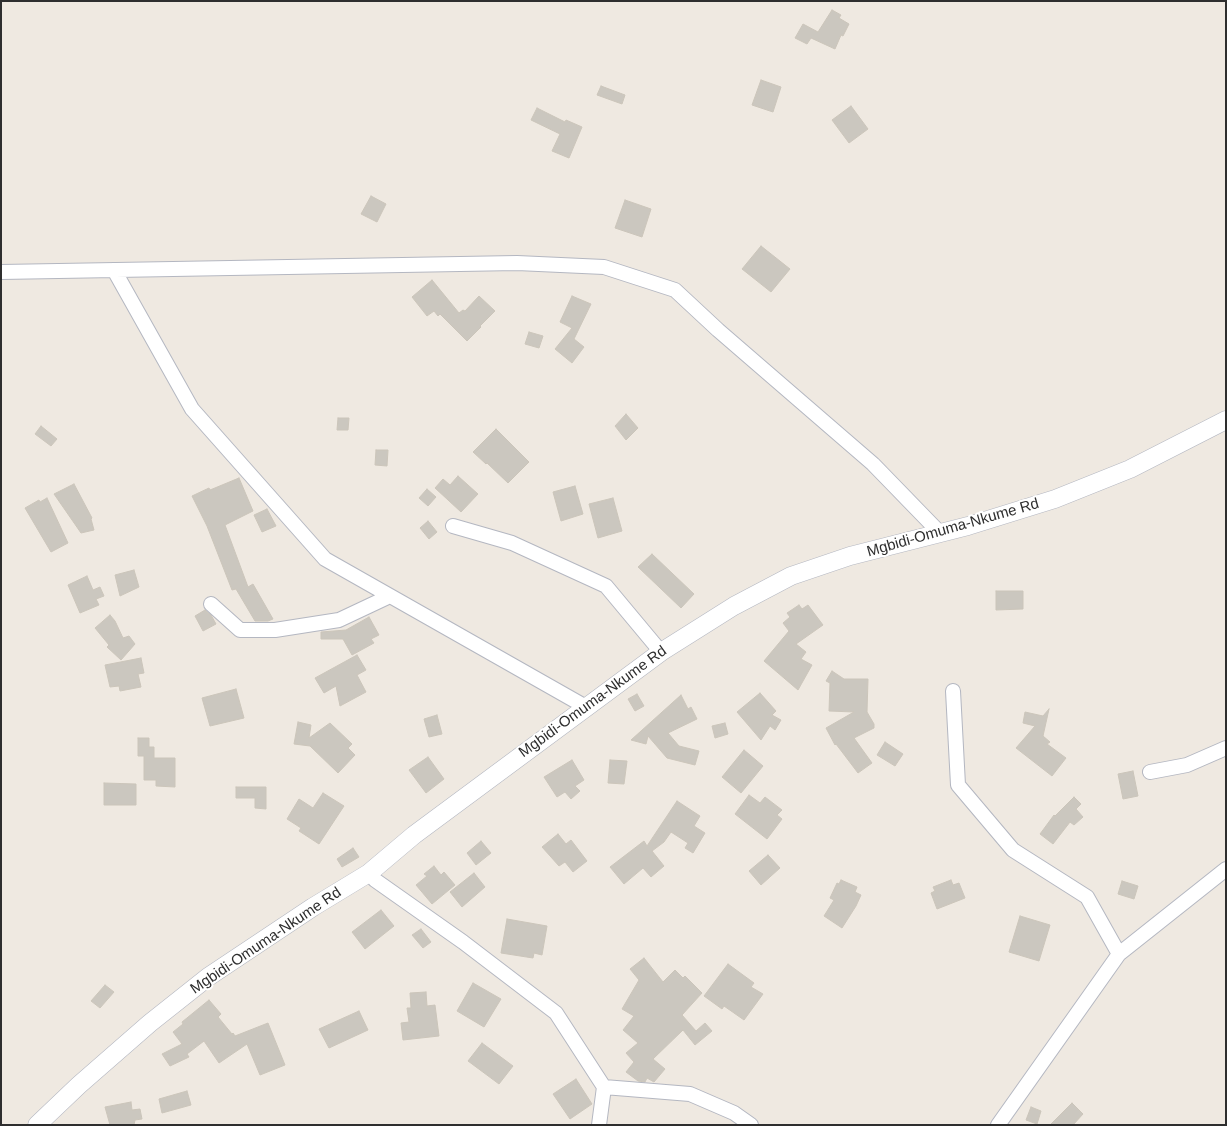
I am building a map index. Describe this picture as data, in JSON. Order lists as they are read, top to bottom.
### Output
{
  "streets": {
    "street": ["Mgbidi-Omuma-Nkume Rd"]
  }
}
